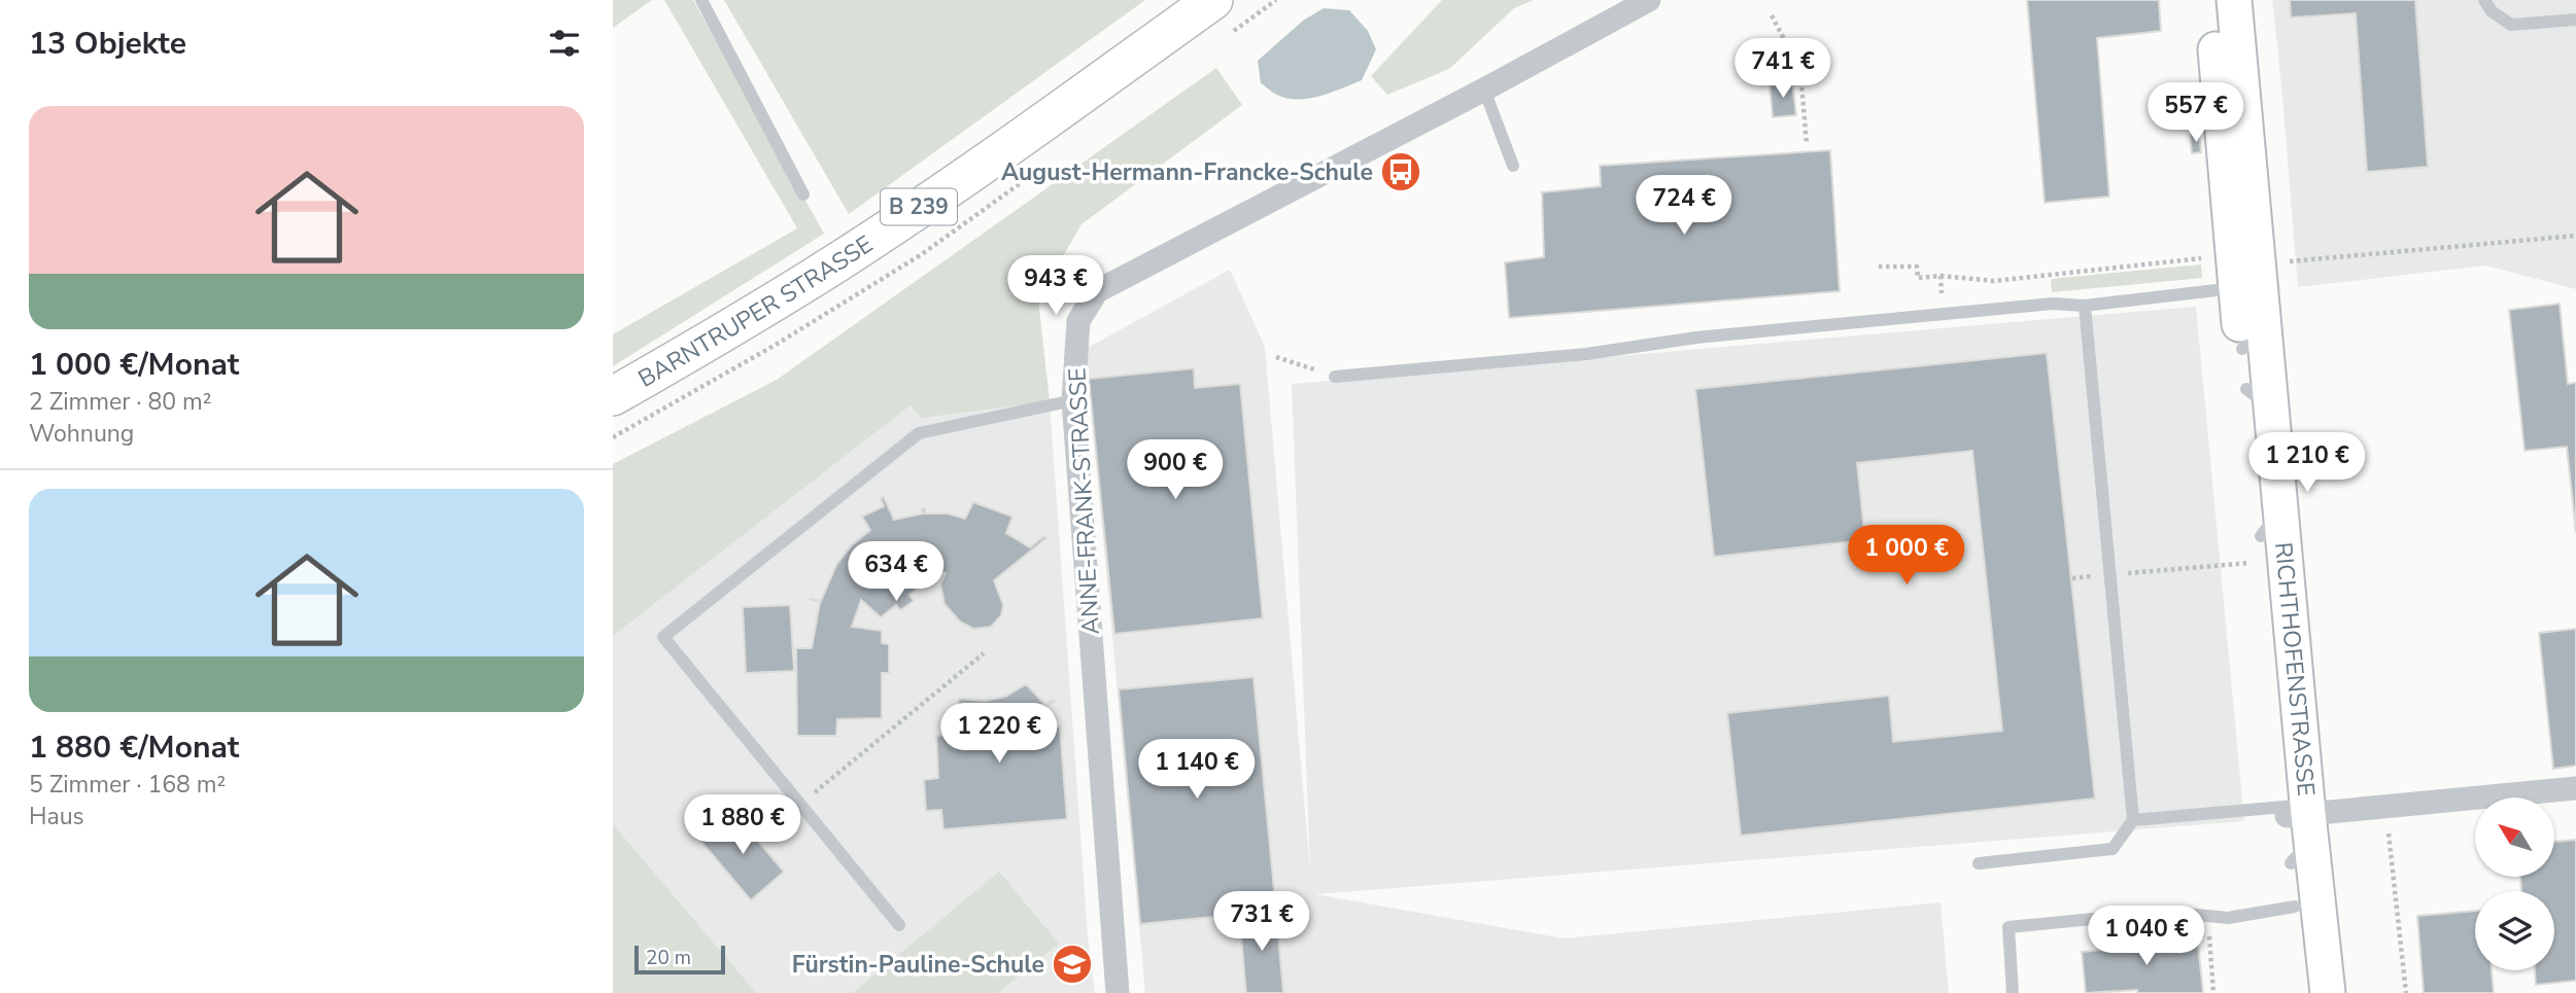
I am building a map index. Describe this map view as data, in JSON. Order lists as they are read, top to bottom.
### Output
{
  "streets": {
    "main road": ["B 239", "BARNTRUPER STRASSE"],
    "street": ["ANNE-FRANK-STRASSE", "RICHTHOFENSTRASSE"]
  },
  "places": {
    "bus stop": ["August-Hermann-Francke-Schule"],
    "school or university": ["Fürstin-Pauline-Schule"]
  },
  "scale_bar": "20 m",
  "north": "top left",
  "page": {
    "heading": "13 Objekte",
    "price": [
      "741 €",
      "557 €",
      "724 €",
      "943 €",
      "1 210 €",
      "900 €",
      "1 000 €",
      "634 €",
      "1 220 €",
      "1 140 €",
      "1 880 €",
      "731 €",
      "1 040 €"
    ],
    "list": [
      {
        "name": "1 000 €/Monat",
        "note": "2 Zimmer · 80 m² · Wohnung"
      },
      {
        "name": "1 880 €/Monat",
        "note": "5 Zimmer · 168 m² · Haus"
      }
    ],
    "scale": "20 m"
  }
}
